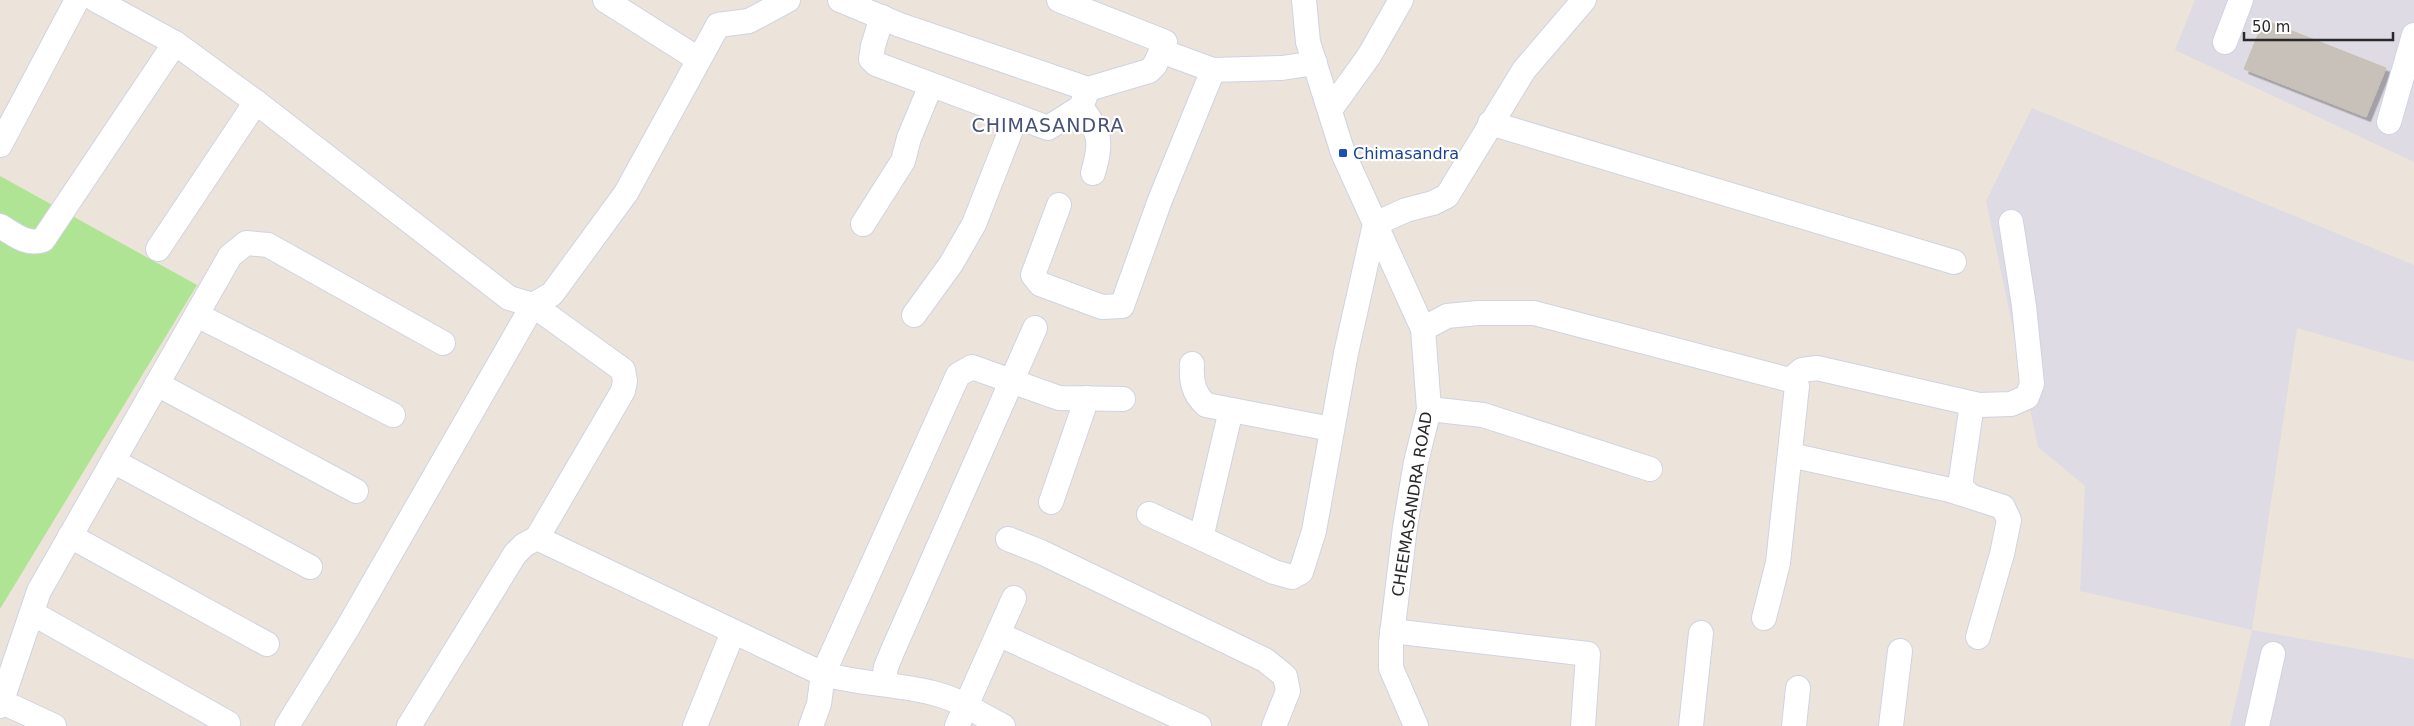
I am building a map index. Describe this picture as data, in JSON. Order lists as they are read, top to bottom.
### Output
{
  "streets": {
    "street": ["CHEEMASANDRA ROAD"]
  },
  "districts": ["CHIMASANDRA"],
  "places": {
    "transit": ["Chimasandra"]
  },
  "scale_bar": "50 m"
}
